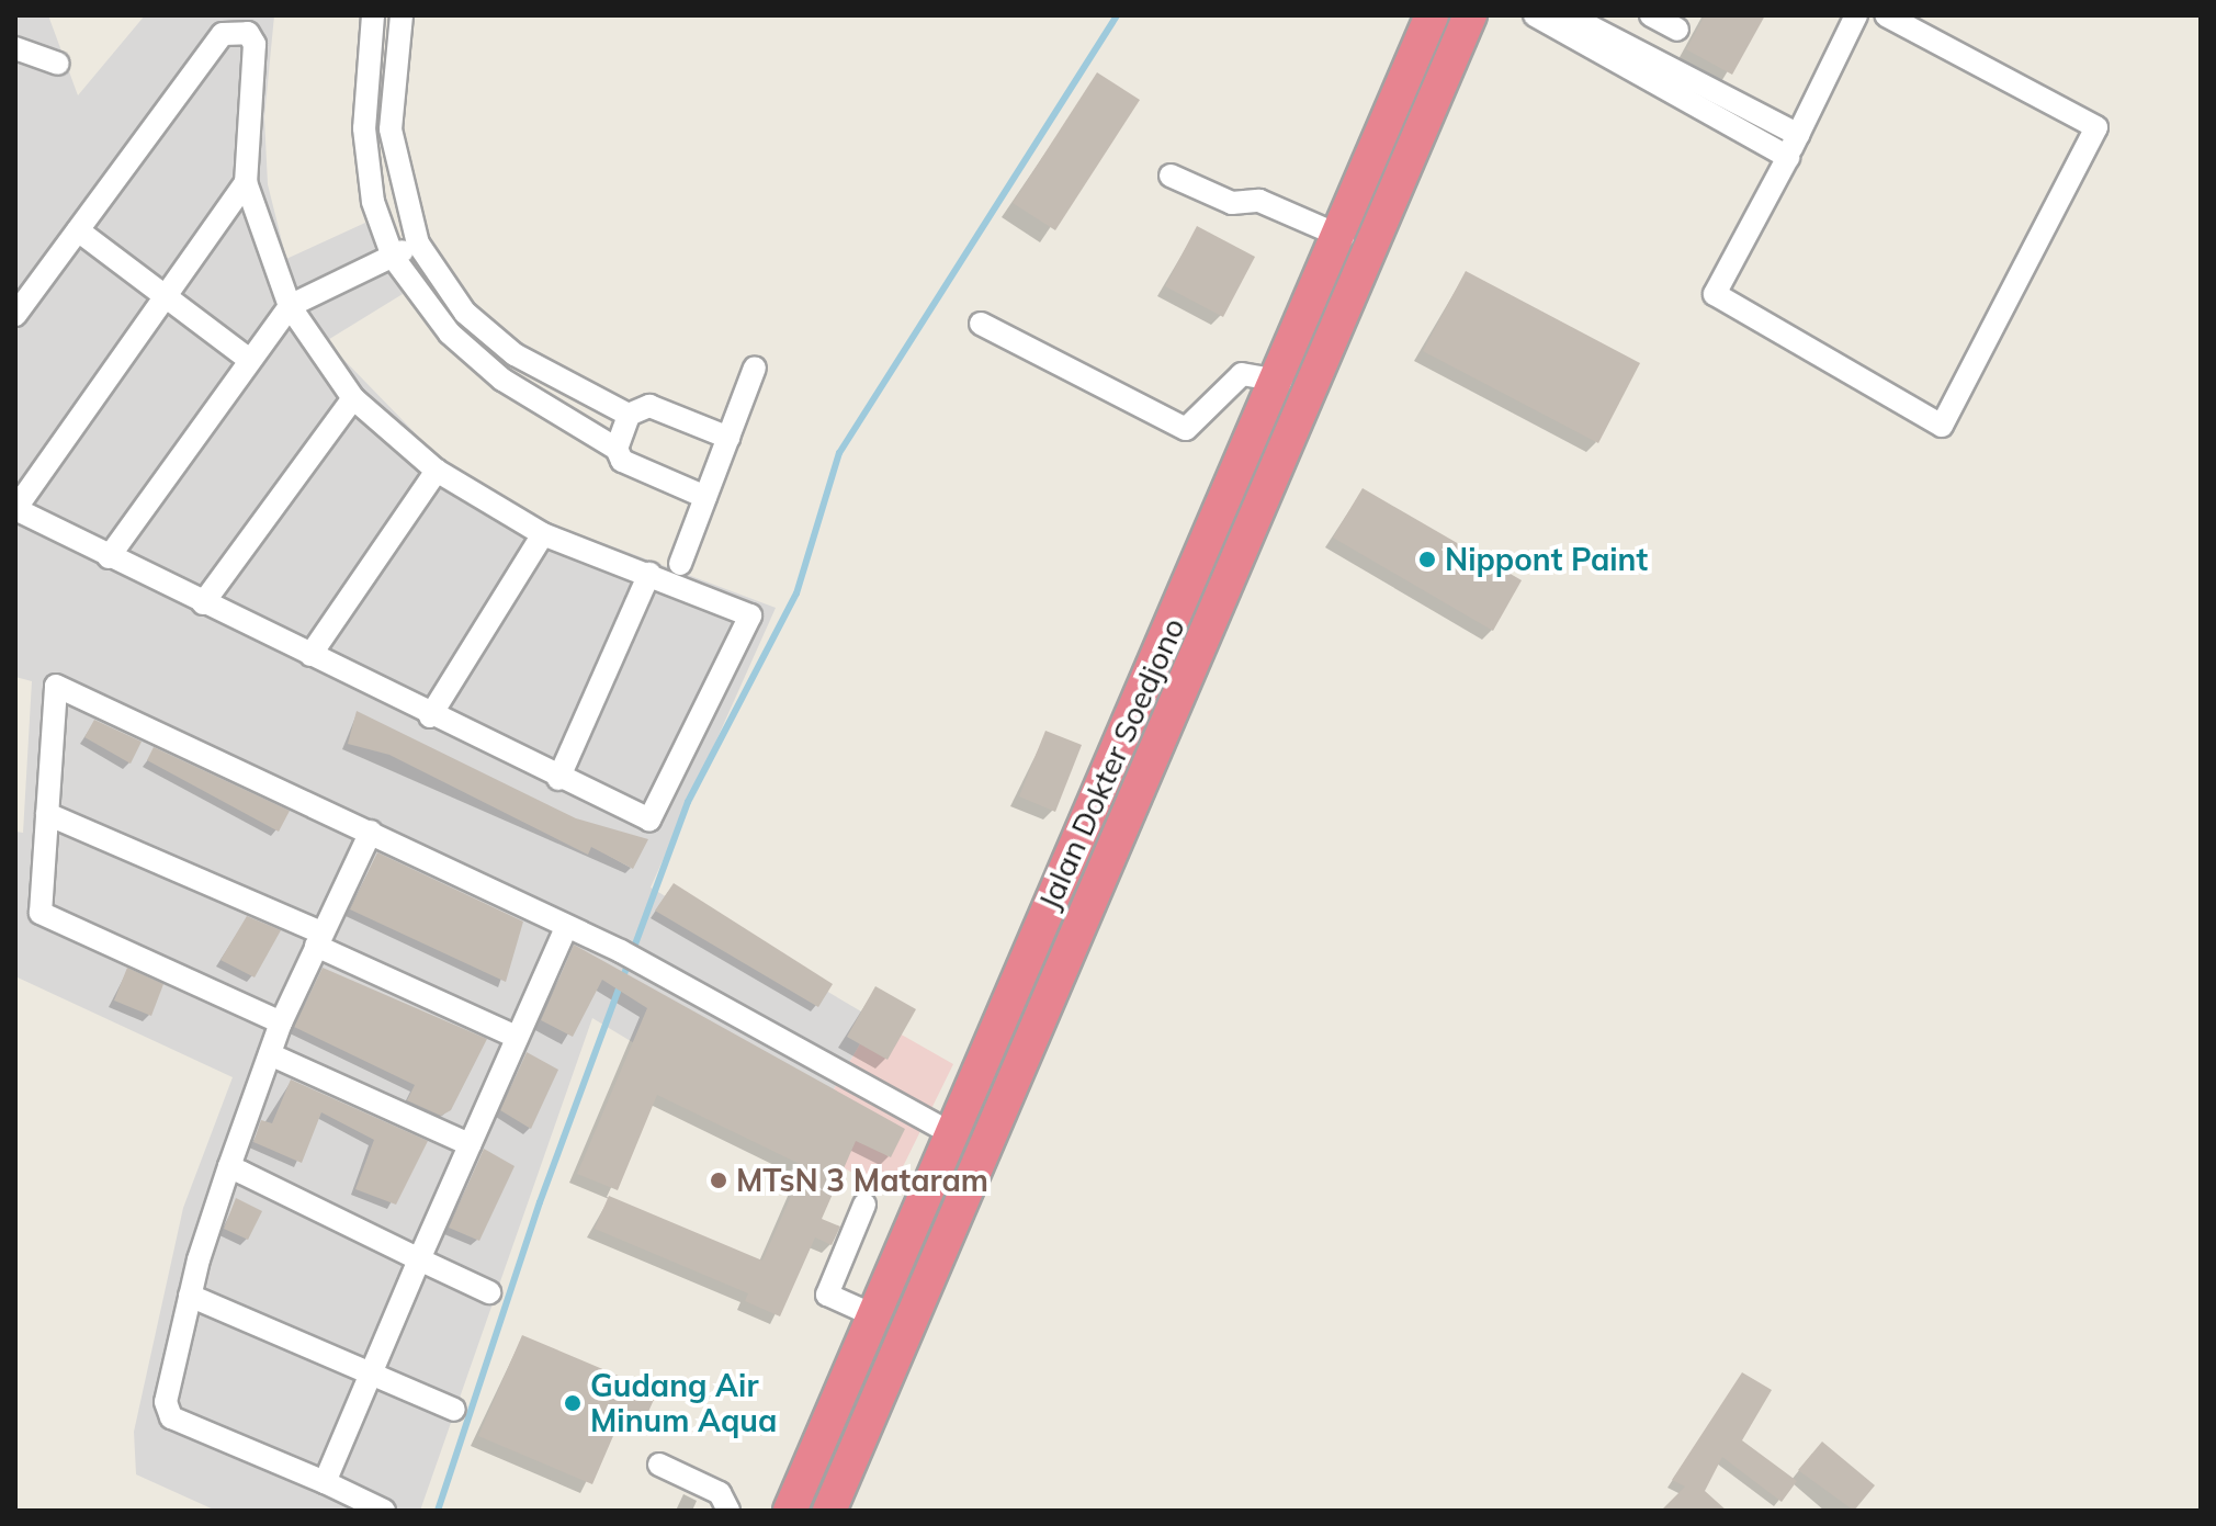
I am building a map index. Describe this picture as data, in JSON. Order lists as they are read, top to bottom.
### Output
{
  "streets": {
    "highway": ["Jalan Dokter Soedjono"]
  },
  "places": ["Nippont Paint", "MTsN 3 Mataram", "Gudang Air Minum Aqua"]
}
